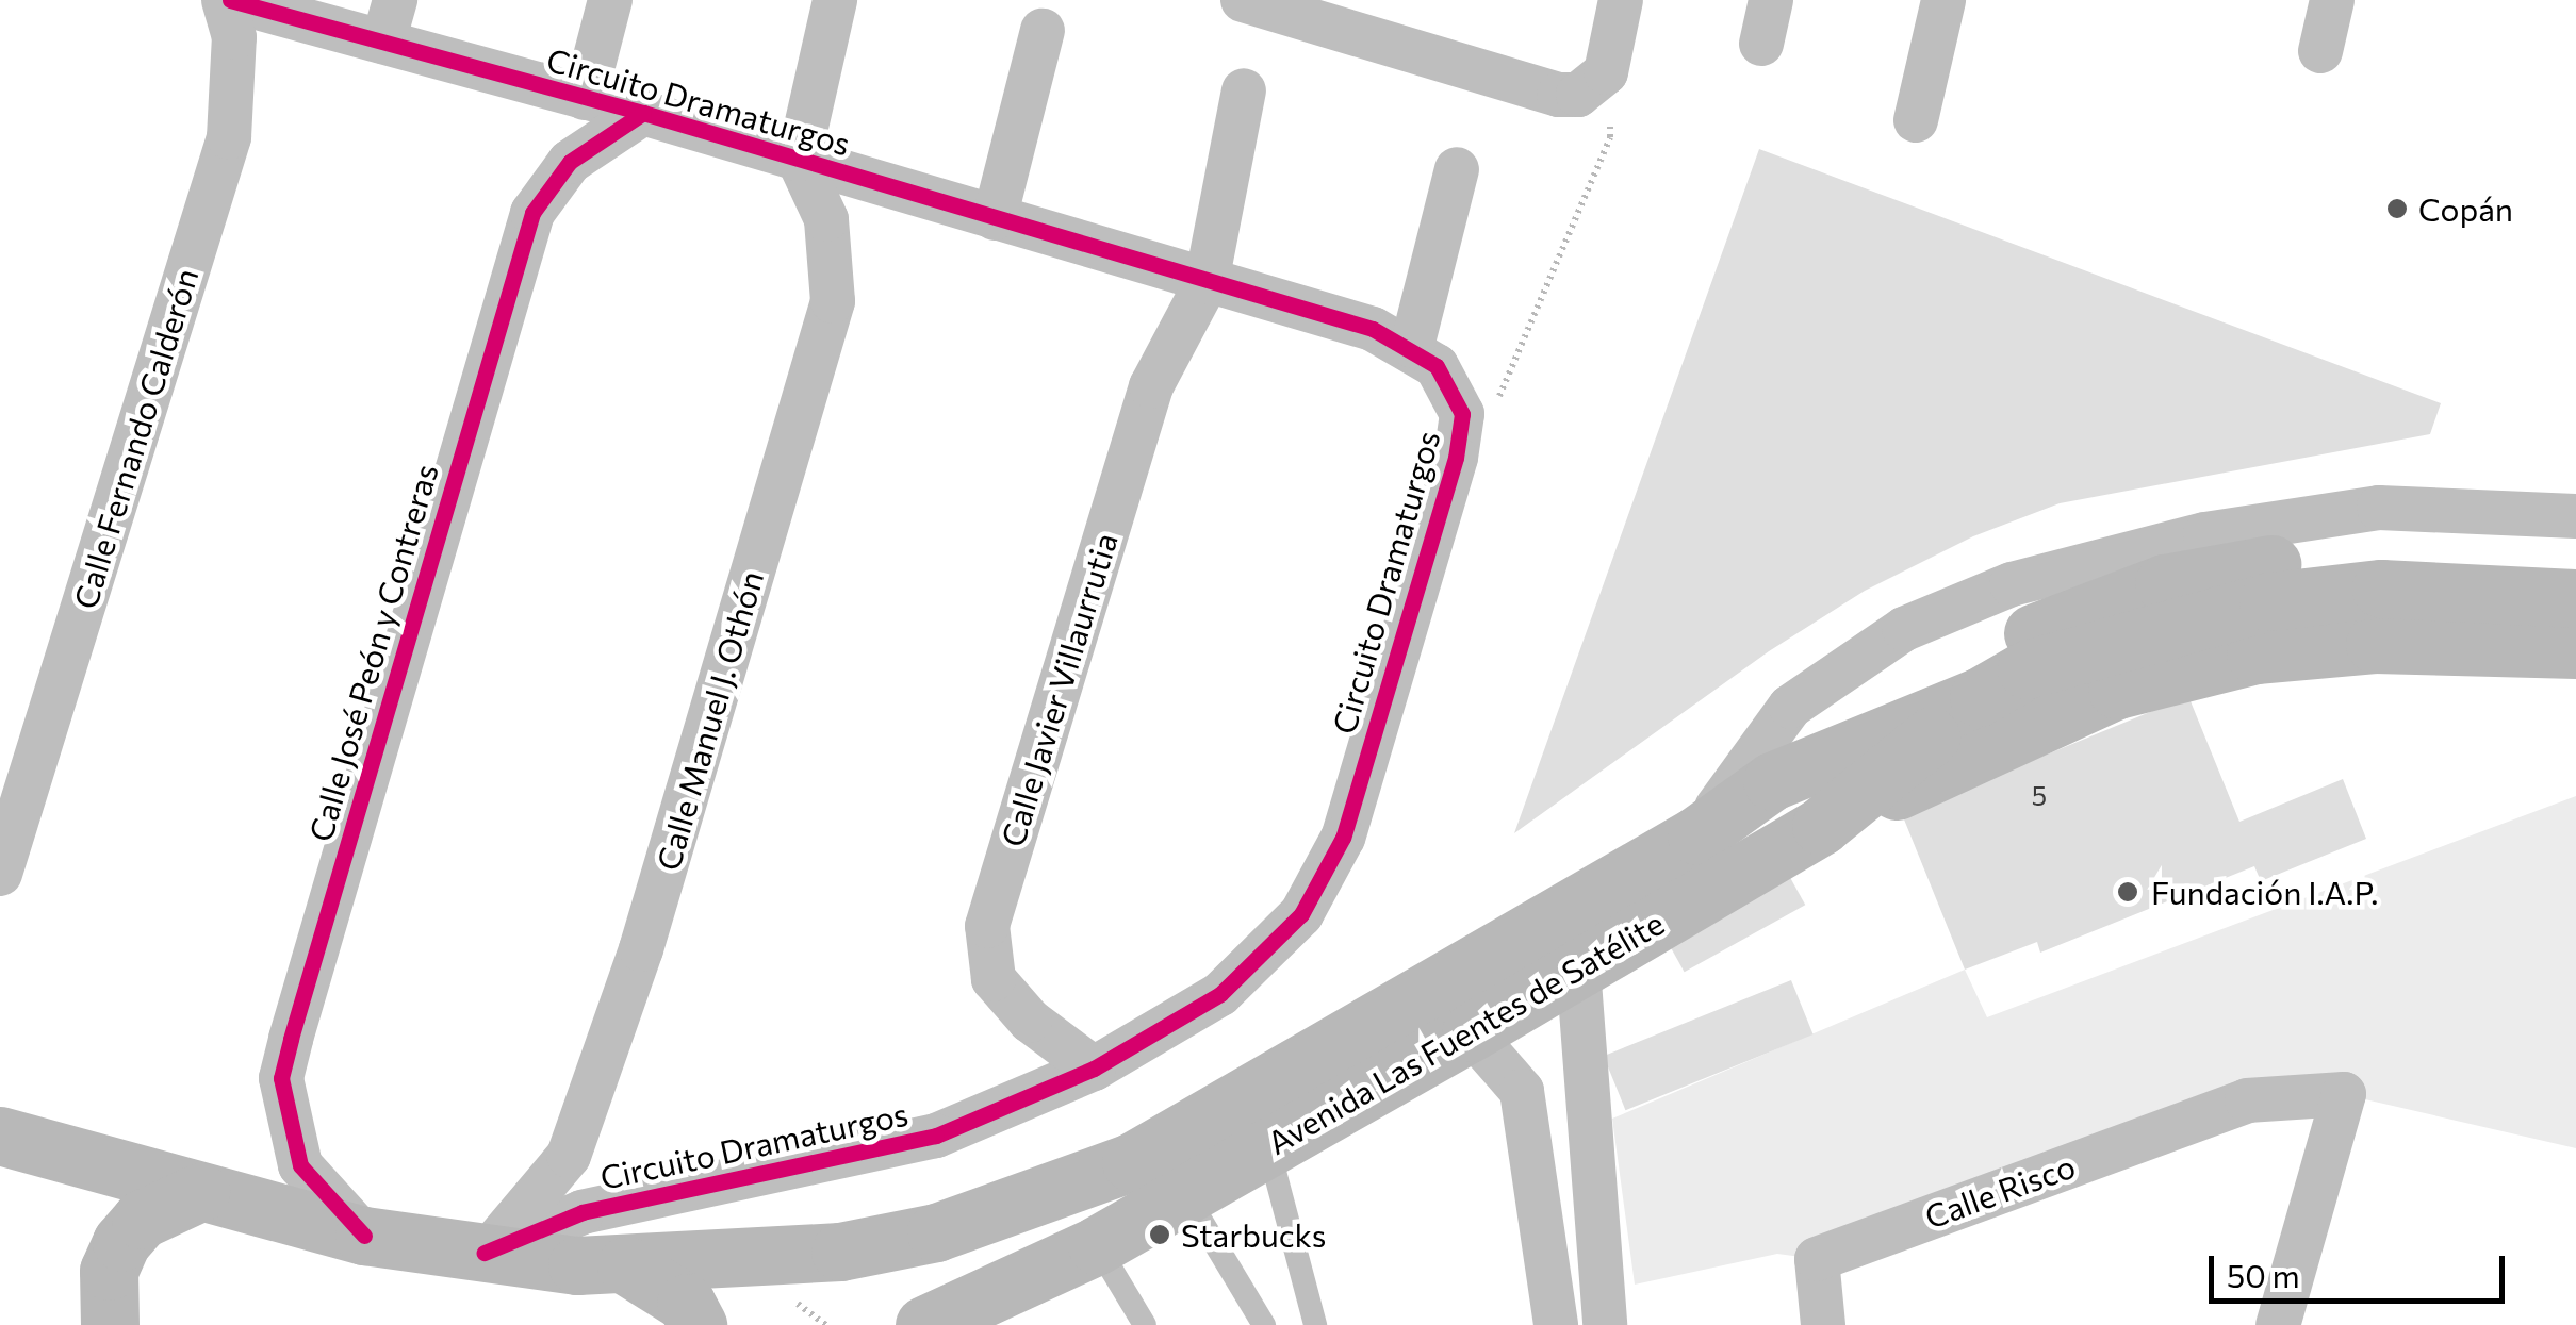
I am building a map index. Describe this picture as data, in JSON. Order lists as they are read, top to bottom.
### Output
{
  "streets": {
    "main road": ["Circuito Dramaturgos", "Avenida Las Fuentes de Satélite"],
    "street": [
      "Calle Fernando Calderón",
      "Calle José Peón y Contreras",
      "Calle Javier Villaurrutia",
      "Calle Manuel J. Othón",
      "Calle Risco"
    ]
  },
  "crossings": [
    ["Circuito Dramaturgos", "Calle Fernando Calderón"],
    ["Circuito Dramaturgos", "Calle José Peón y Contreras"],
    ["Circuito Dramaturgos", "Calle Javier Villaurrutia"],
    ["Circuito Dramaturgos", "Calle Manuel J. Othón"],
    ["Circuito Dramaturgos", "Avenida Las Fuentes de Satélite"]
  ],
  "places": ["Copán", "Fundación I.A.P.", "Starbucks"],
  "house_numbers": ["5"],
  "scale_bar": "50 m"
}
